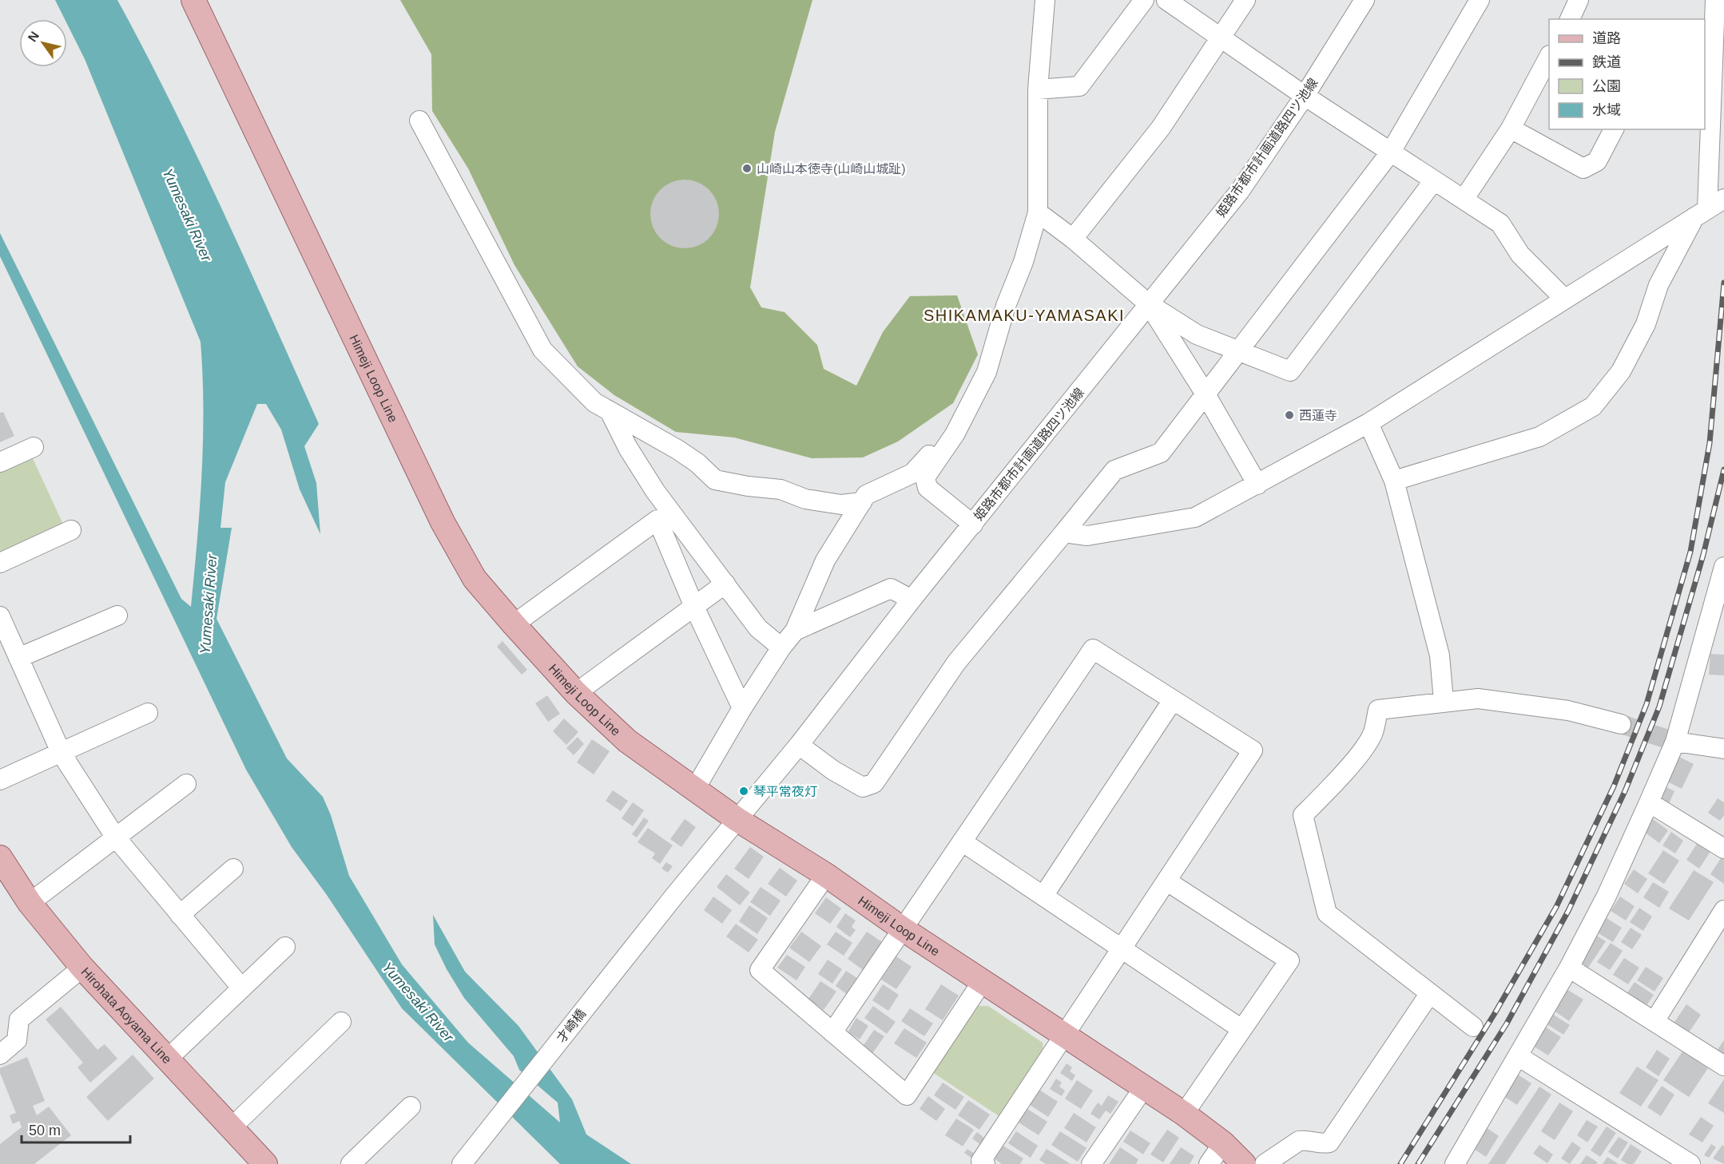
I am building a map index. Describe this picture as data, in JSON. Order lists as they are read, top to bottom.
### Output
{
  "streets": {
    "main road": ["Himeji Loop Line", "Hirohata Aoyama Line"],
    "street": ["姫路市都市計画道路四ツ池線", "才崎橋"]
  },
  "crossings": [
    ["姫路市都市計画道路四ツ池線", "Himeji Loop Line"],
    ["姫路市都市計画道路四ツ池線", "才崎橋"]
  ],
  "districts": ["SHIKAMAKU-YAMASAKI"],
  "water": ["Yumesaki River"],
  "places": ["山崎山本徳寺(山崎山城趾)", "西蓮寺", "琴平常夜灯"],
  "legend": [
    "道路",
    "鉄道",
    "公園",
    "水域"
  ],
  "scale_bar": "50 m",
  "north": "top left"
}
